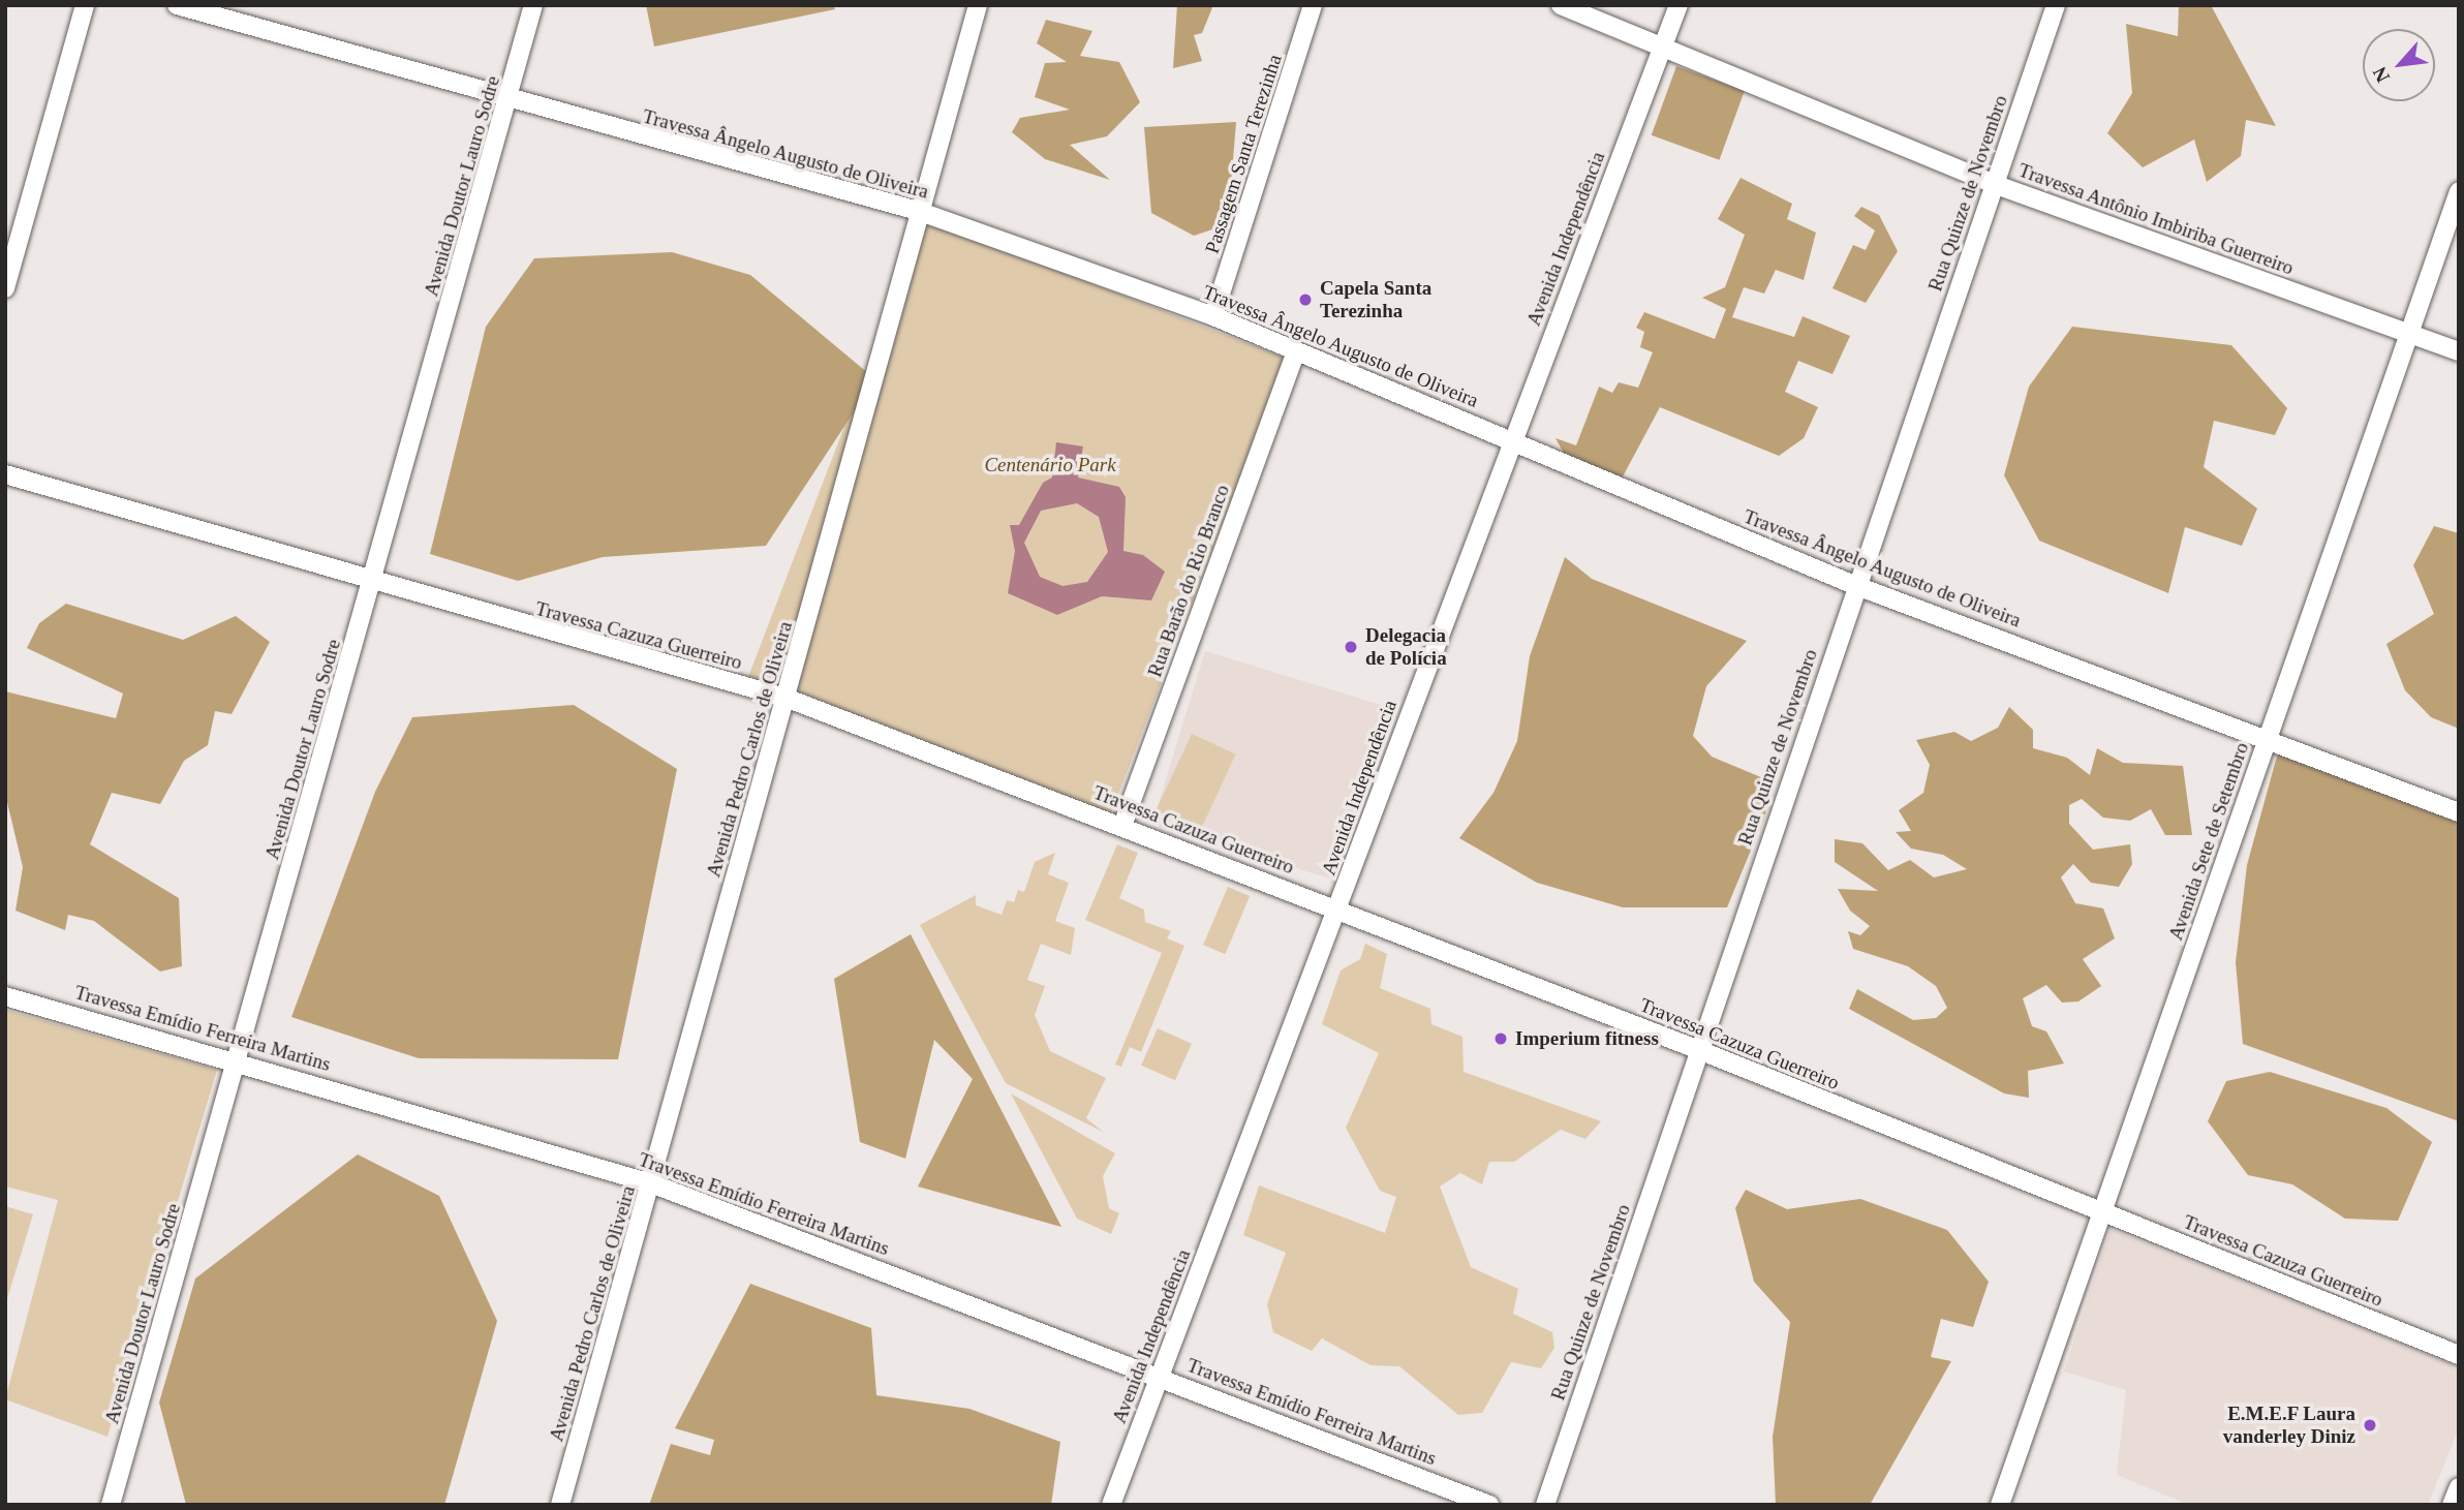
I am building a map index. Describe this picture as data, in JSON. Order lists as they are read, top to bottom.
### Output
{
  "streets": {
    "street": [
      "Travessa Ângelo Augusto de Oliveira",
      "Passagem Santa Terezinha",
      "Avenida Doutor Lauro Sodre",
      "Rua Quinze de Novembro",
      "Travessa Antônio Imbiriba Guerreiro",
      "Avenida Independência",
      "Rua Barão do Rio Branco",
      "Travessa Cazuza Guerreiro",
      "Avenida Pedro Carlos de Oliveira",
      "Avenida Sete de Setembro",
      "Travessa Emídio Ferreira Martins"
    ]
  },
  "crossings": [
    ["Travessa Ângelo Augusto de Oliveira", "Passagem Santa Terezinha"],
    ["Travessa Ângelo Augusto de Oliveira", "Avenida Doutor Lauro Sodre"],
    ["Travessa Ângelo Augusto de Oliveira", "Rua Quinze de Novembro"],
    ["Travessa Ângelo Augusto de Oliveira", "Avenida Independência"],
    ["Travessa Ângelo Augusto de Oliveira", "Rua Barão do Rio Branco"],
    ["Travessa Ângelo Augusto de Oliveira", "Avenida Pedro Carlos de Oliveira"],
    ["Travessa Ângelo Augusto de Oliveira", "Avenida Sete de Setembro"],
    ["Avenida Doutor Lauro Sodre", "Travessa Cazuza Guerreiro"],
    ["Avenida Doutor Lauro Sodre", "Travessa Emídio Ferreira Martins"],
    ["Rua Quinze de Novembro", "Travessa Antônio Imbiriba Guerreiro"],
    ["Rua Quinze de Novembro", "Travessa Cazuza Guerreiro"],
    ["Travessa Antônio Imbiriba Guerreiro", "Avenida Independência"],
    ["Travessa Antônio Imbiriba Guerreiro", "Avenida Sete de Setembro"],
    ["Avenida Independência", "Travessa Cazuza Guerreiro"],
    ["Avenida Independência", "Travessa Emídio Ferreira Martins"],
    ["Rua Barão do Rio Branco", "Travessa Cazuza Guerreiro"],
    ["Travessa Cazuza Guerreiro", "Avenida Pedro Carlos de Oliveira"],
    ["Travessa Cazuza Guerreiro", "Avenida Sete de Setembro"],
    ["Avenida Pedro Carlos de Oliveira", "Travessa Emídio Ferreira Martins"]
  ],
  "parks": ["Centenário Park"],
  "places": [
    "Capela Santa Terezinha",
    "Delegacia de Polícia",
    "Imperium fitness",
    "E.M.E.F Laura vanderley Diniz"
  ],
  "north": "bottom left"
}
